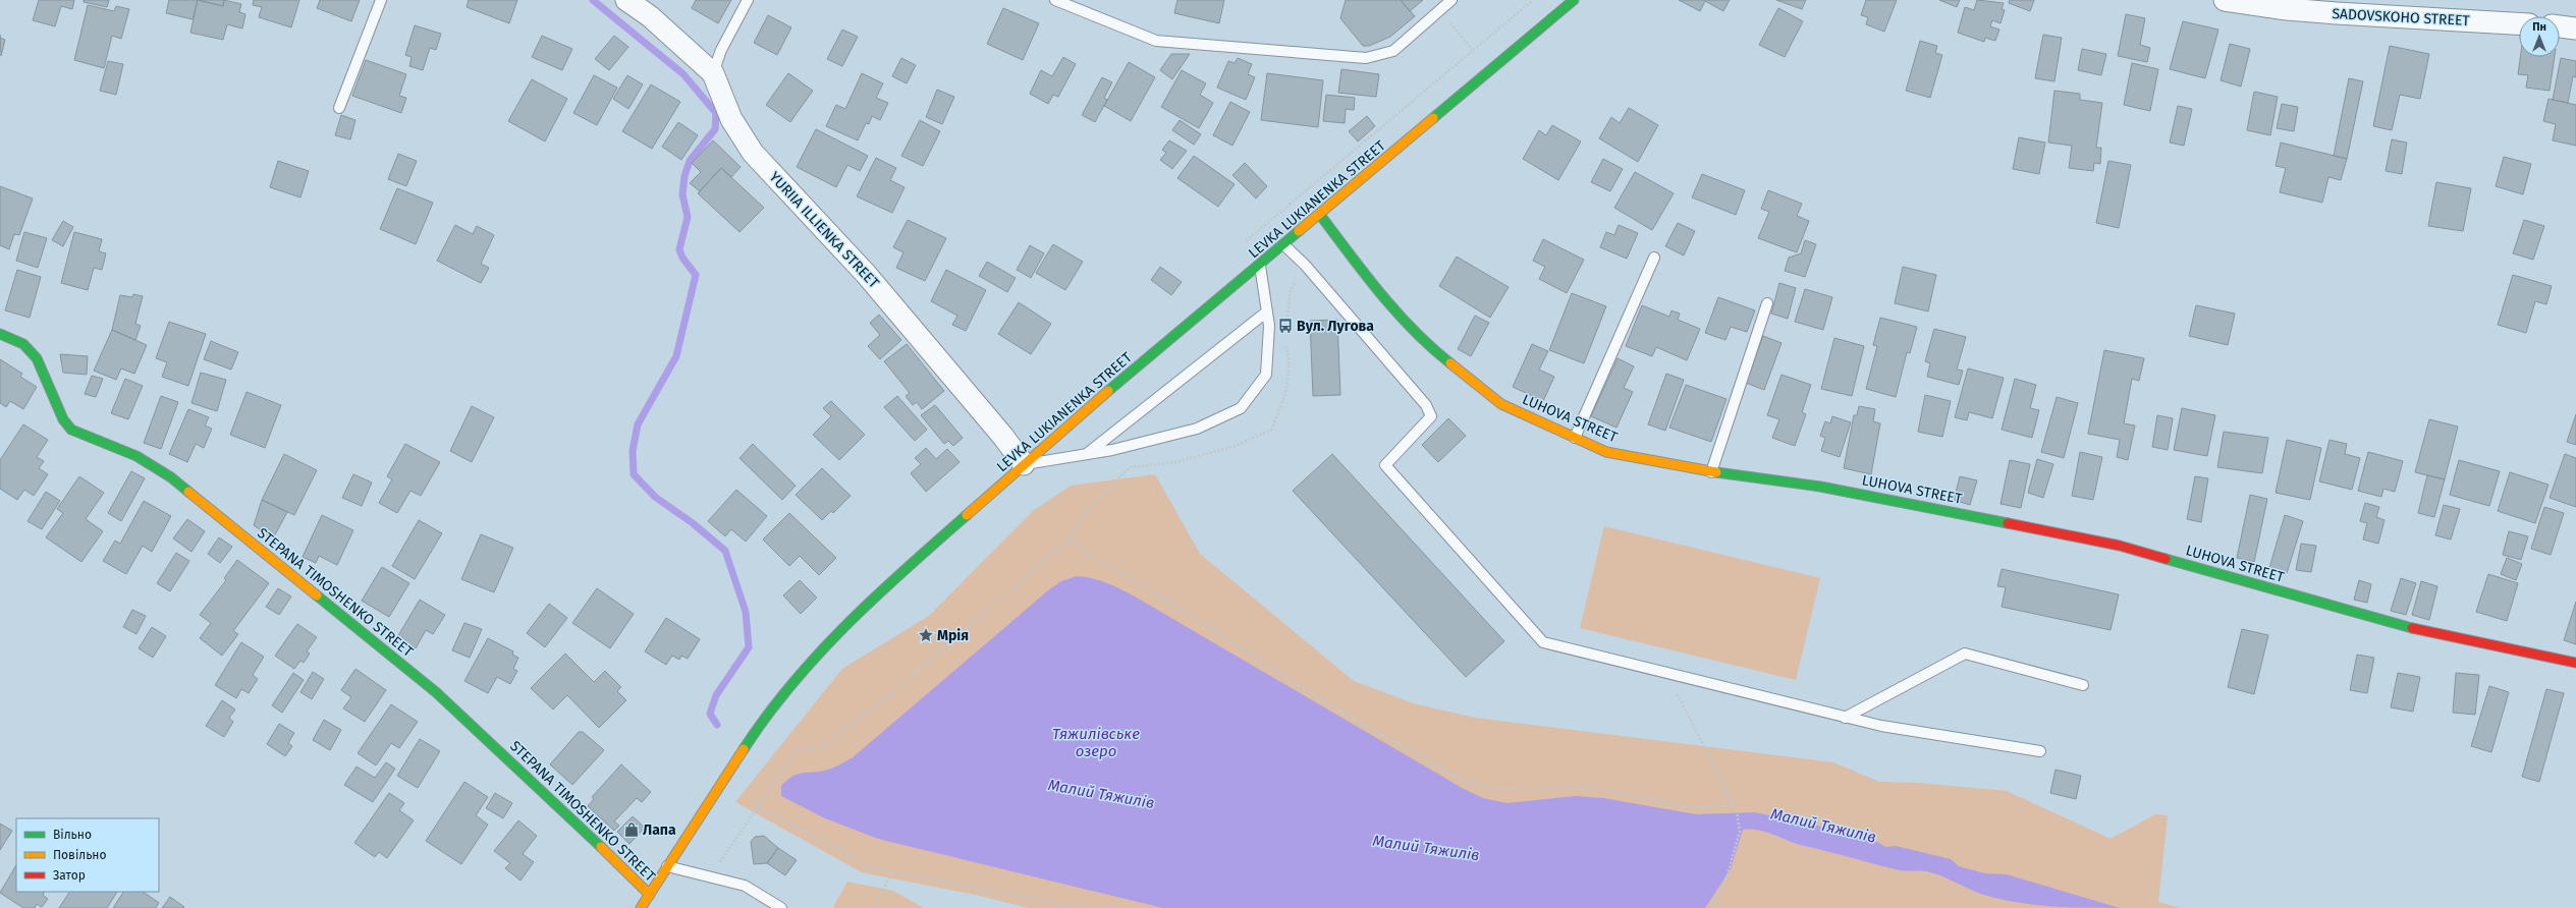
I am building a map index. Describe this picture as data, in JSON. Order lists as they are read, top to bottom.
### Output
{
  "streets": {
    "street": [
      "SADOVSKOHO STREET",
      "LEVKA LUKIANENKA STREET",
      "YURIIA ILLIENKA STREET",
      "LUHOVA STREET",
      "STEPANA TIMOSHENKO STREET"
    ]
  },
  "crossings": [
    ["LEVKA LUKIANENKA STREET", "YURIIA ILLIENKA STREET"],
    ["LEVKA LUKIANENKA STREET", "LUHOVA STREET"],
    ["LEVKA LUKIANENKA STREET", "STEPANA TIMOSHENKO STREET"]
  ],
  "water": ["Тяжилівське озеро", "Малий Тяжилів"],
  "places": {
    "bus stop": ["Вул. Лугова"],
    "place": ["Мрія"],
    "shop": ["Лапа"]
  },
  "legend": ["Вільно", "Повільно", "Затор"],
  "north": "top"
}
